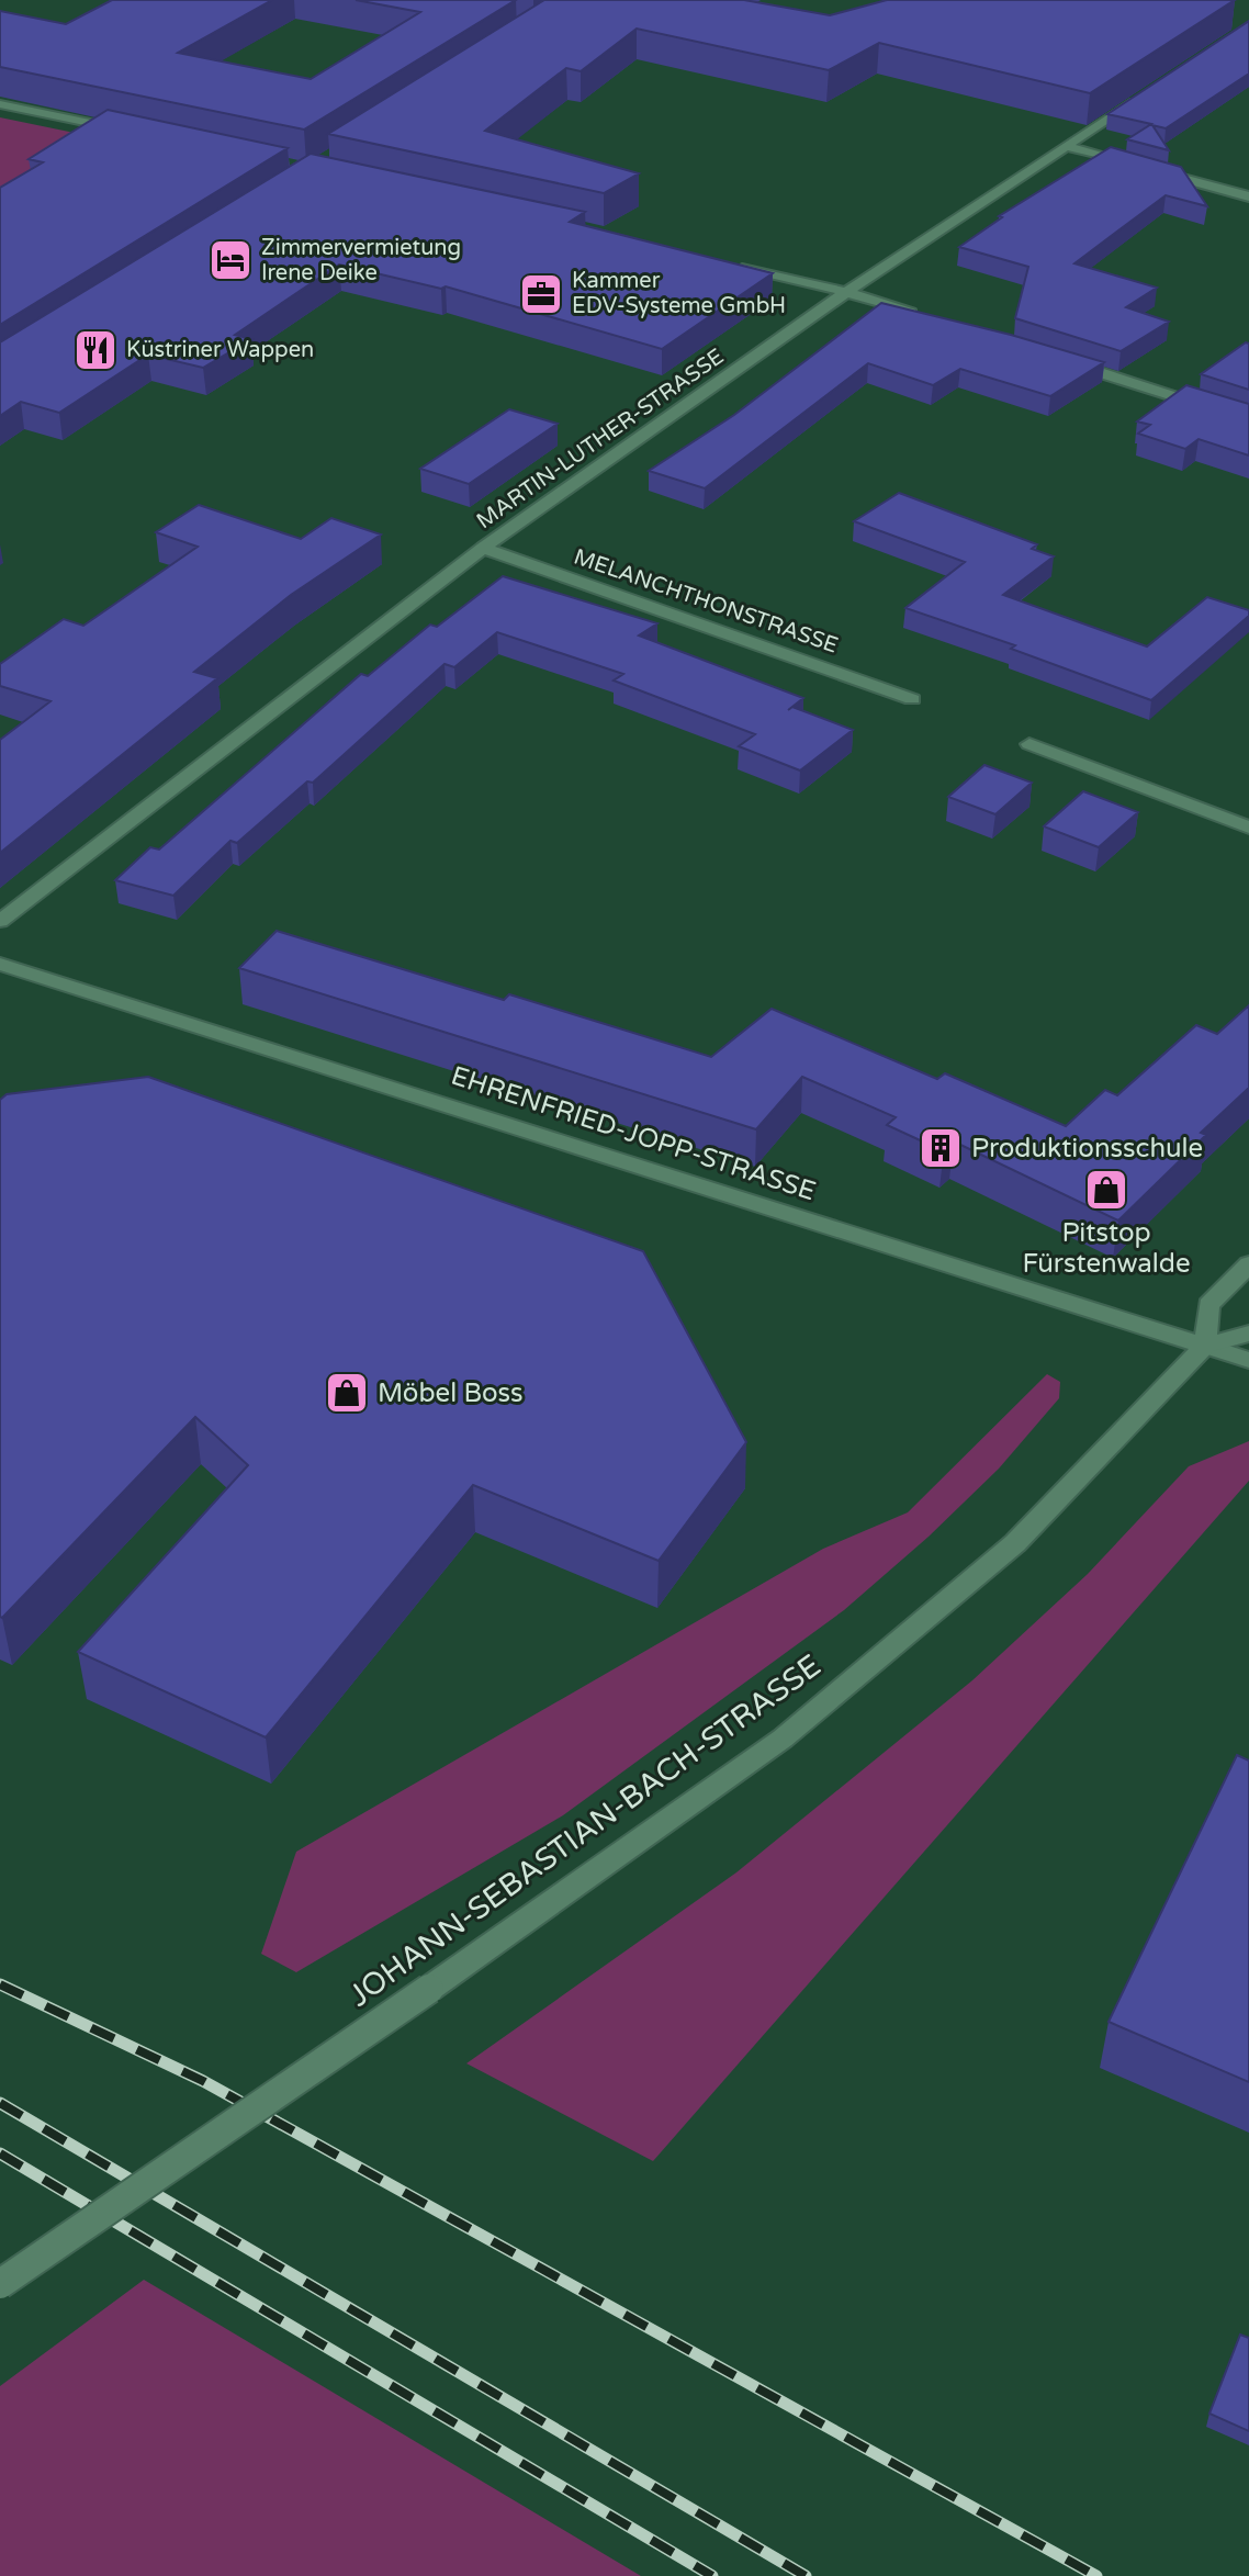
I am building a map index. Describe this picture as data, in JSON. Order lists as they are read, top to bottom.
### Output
{
  "streets": {
    "street": [
      "MARTIN-LUTHER-STRASSE",
      "MELANCHTHONSTRASSE",
      "EHRENFRIED-JOPP-STRASSE",
      "JOHANN-SEBASTIAN-BACH-STRASSE"
    ]
  },
  "crossings": [
    ["MARTIN-LUTHER-STRASSE", "MELANCHTHONSTRASSE"],
    ["EHRENFRIED-JOPP-STRASSE", "JOHANN-SEBASTIAN-BACH-STRASSE"]
  ],
  "places": {
    "hotel": ["Zimmervermietung Irene Deike"],
    "office": ["Kammer EDV-Systeme GmbH"],
    "restaurant": ["Küstriner Wappen"],
    "building": ["Produktionsschule"],
    "shop": ["Pitstop Fürstenwalde", "Möbel Boss"]
  }
}
